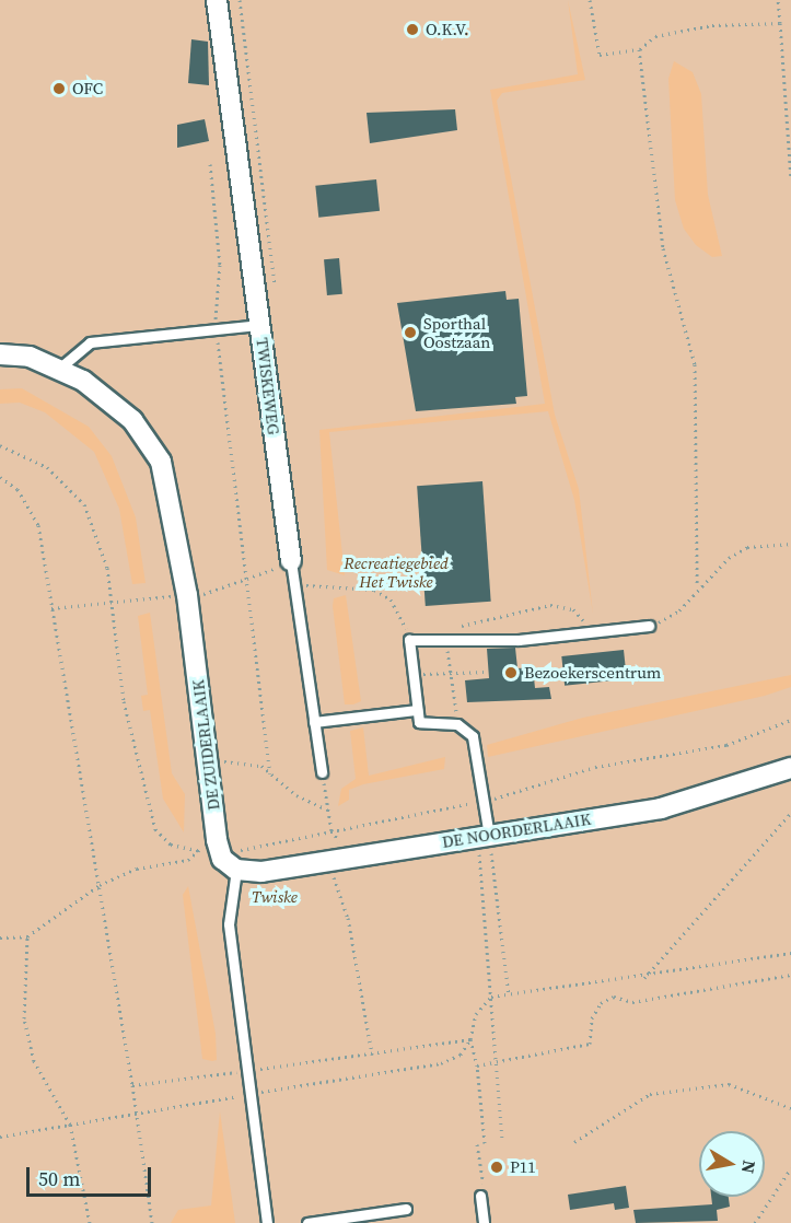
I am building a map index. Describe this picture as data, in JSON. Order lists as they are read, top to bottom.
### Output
{
  "streets": {
    "street": ["TWISKEWEG", "DE ZUIDERLAAIK", "DE NOORDERLAAIK"]
  },
  "crossings": [
    ["DE ZUIDERLAAIK", "DE NOORDERLAAIK"]
  ],
  "parks": ["Recreatiegebied Het Twiske", "Twiske"],
  "places": [
    "O.K.V.",
    "OFC",
    "Sporthal Oostzaan",
    "Bezoekerscentrum",
    "P11"
  ],
  "scale_bar": "50 m",
  "north": "right"
}
